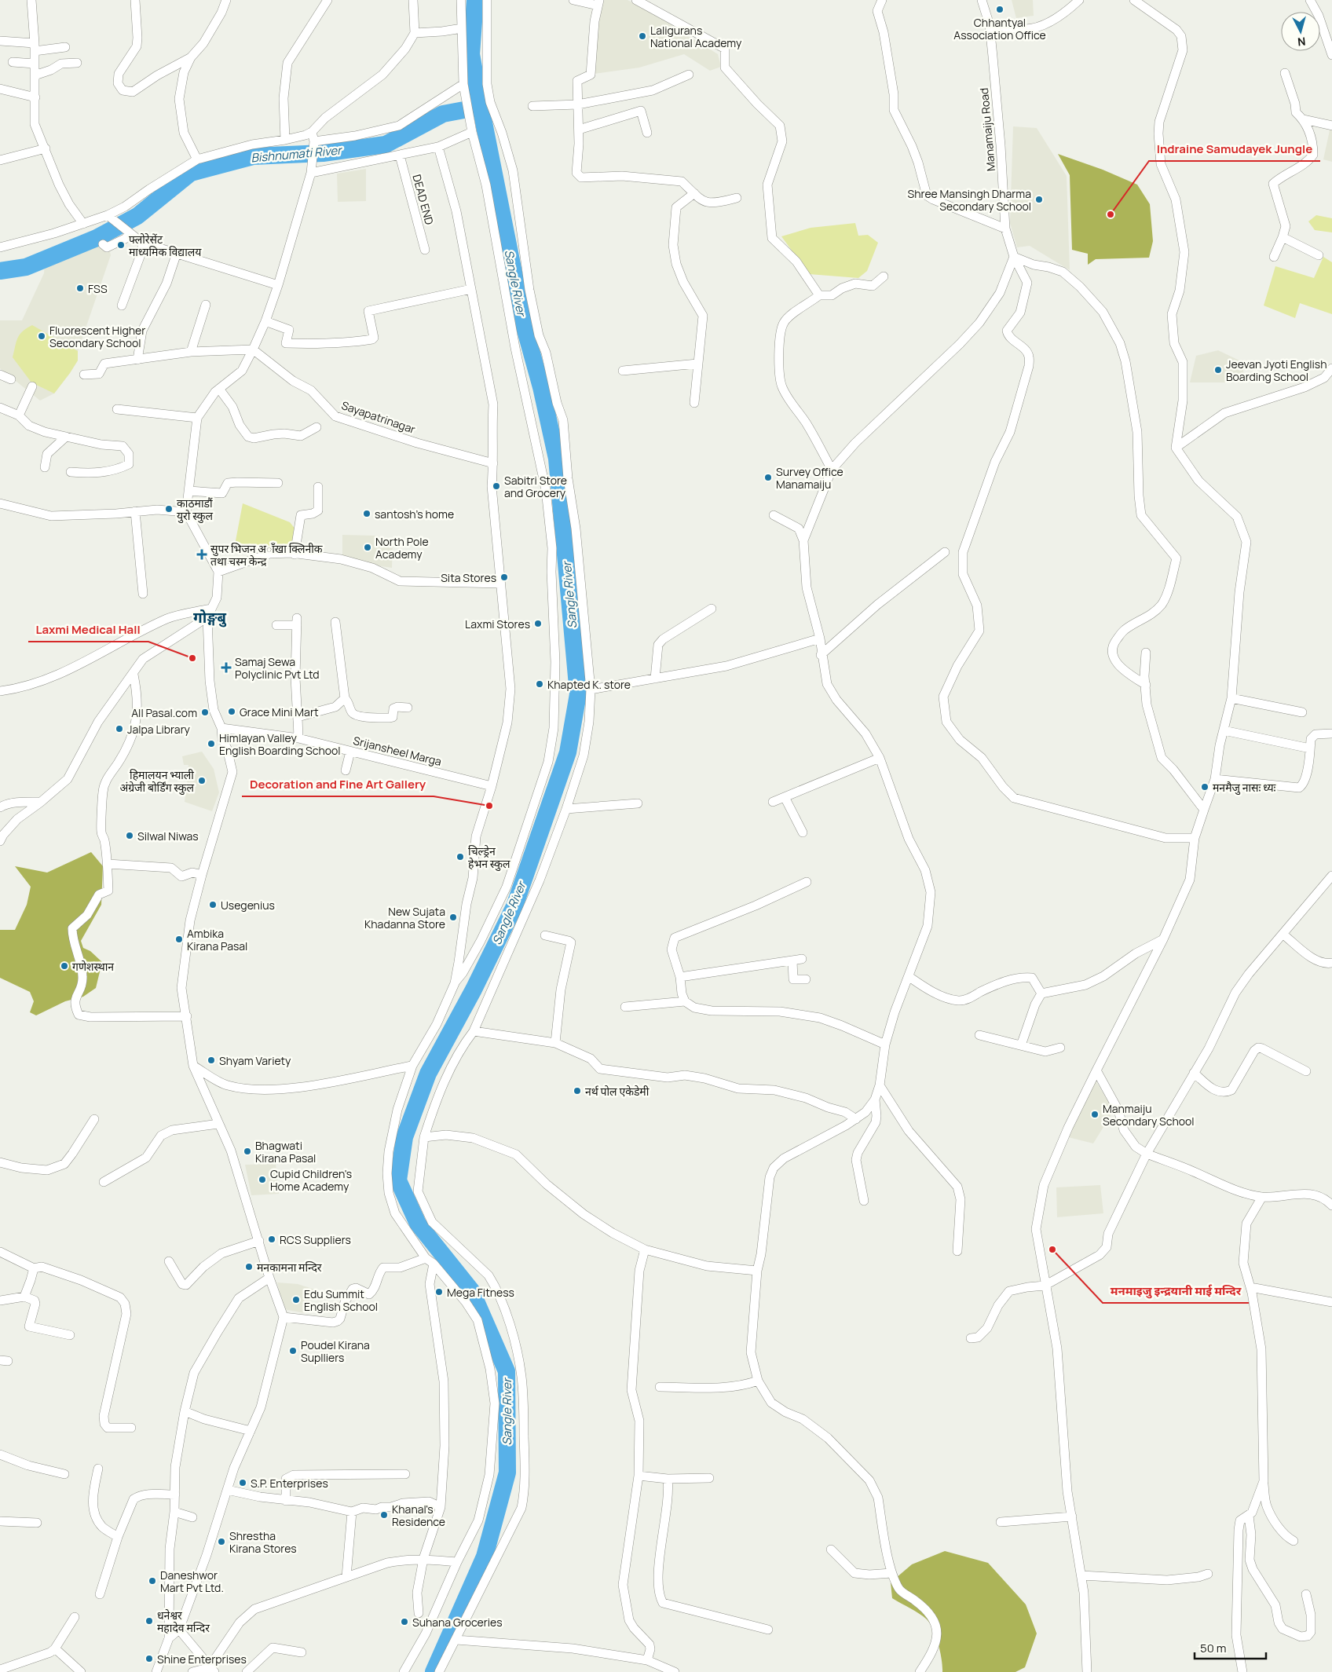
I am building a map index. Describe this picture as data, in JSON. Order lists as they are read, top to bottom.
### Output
{
  "streets": {
    "street": [
      "Manamaiju Road",
      "DEAD END",
      "Sayapatrinagar",
      "Srijansheel Marga"
    ]
  },
  "districts": ["गोङ्गबु"],
  "water": ["Bishnumati River", "Sangle River"],
  "places": {
    "other": [
      "Chhantyal Association Office",
      "Laligurans National Academy",
      "Shree Mansingh Dharma Secondary School",
      "Indraine Samudayek Jungle",
      "फ्लोरेसेंट माध्यमिक विद्यालय",
      "FSS",
      "Fluorescent Higher Secondary School",
      "Jeevan Jyoti English Boarding School",
      "Survey Office Manamaiju",
      "Sabitri Store and Grocery",
      "काठमाडौं युरो स्कुल",
      "santosh's home",
      "North Pole Academy",
      "Sita Stores",
      "Laxmi Stores",
      "Laxmi Medical Hall",
      "Khapted K. store",
      "Grace Mini Mart",
      "All Pasal.com",
      "Jalpa Library",
      "Himlayan Valley English Boarding School",
      "हिमालयन भ्याली अंग्रेजी बोर्डिंग स्कुल",
      "मनमैजु नासः ध्यः",
      "Decoration and Fine Art Gallery",
      "Silwal Niwas",
      "चिल्ड्रेन हेभन स्कुल",
      "Usegenius",
      "New Sujata Khadanna Store",
      "Ambika Kirana Pasal",
      "गणेशस्थान",
      "Shyam Variety",
      "नर्थ पोल एकेडेमी",
      "Manmaiju Secondary School",
      "Bhagwati Kirana Pasal",
      "Cupid Children's Home Academy",
      "RCS Suppliers",
      "मनमाइजु इन्द्रयानी माई मन्दिर",
      "मनकामना मन्दिर",
      "Mega Fitness",
      "Edu Summit English School",
      "Poudel Kirana Suplliers",
      "S.P. Enterprises",
      "Khanal's Residence",
      "Shrestha Kirana Stores",
      "Daneshwor Mart Pvt Ltd.",
      "धनेश्वर महादेव मन्दिर",
      "Suhana Groceries",
      "Shine Enterprises"
    ],
    "health": ["सुपर भिजन अाँखा क्लिनीक तथा चस्म केन्द्र", "Samaj Sewa Polyclinic Pvt Ltd"]
  },
  "scale_bar": "50 m",
  "north": "bottom"
}
